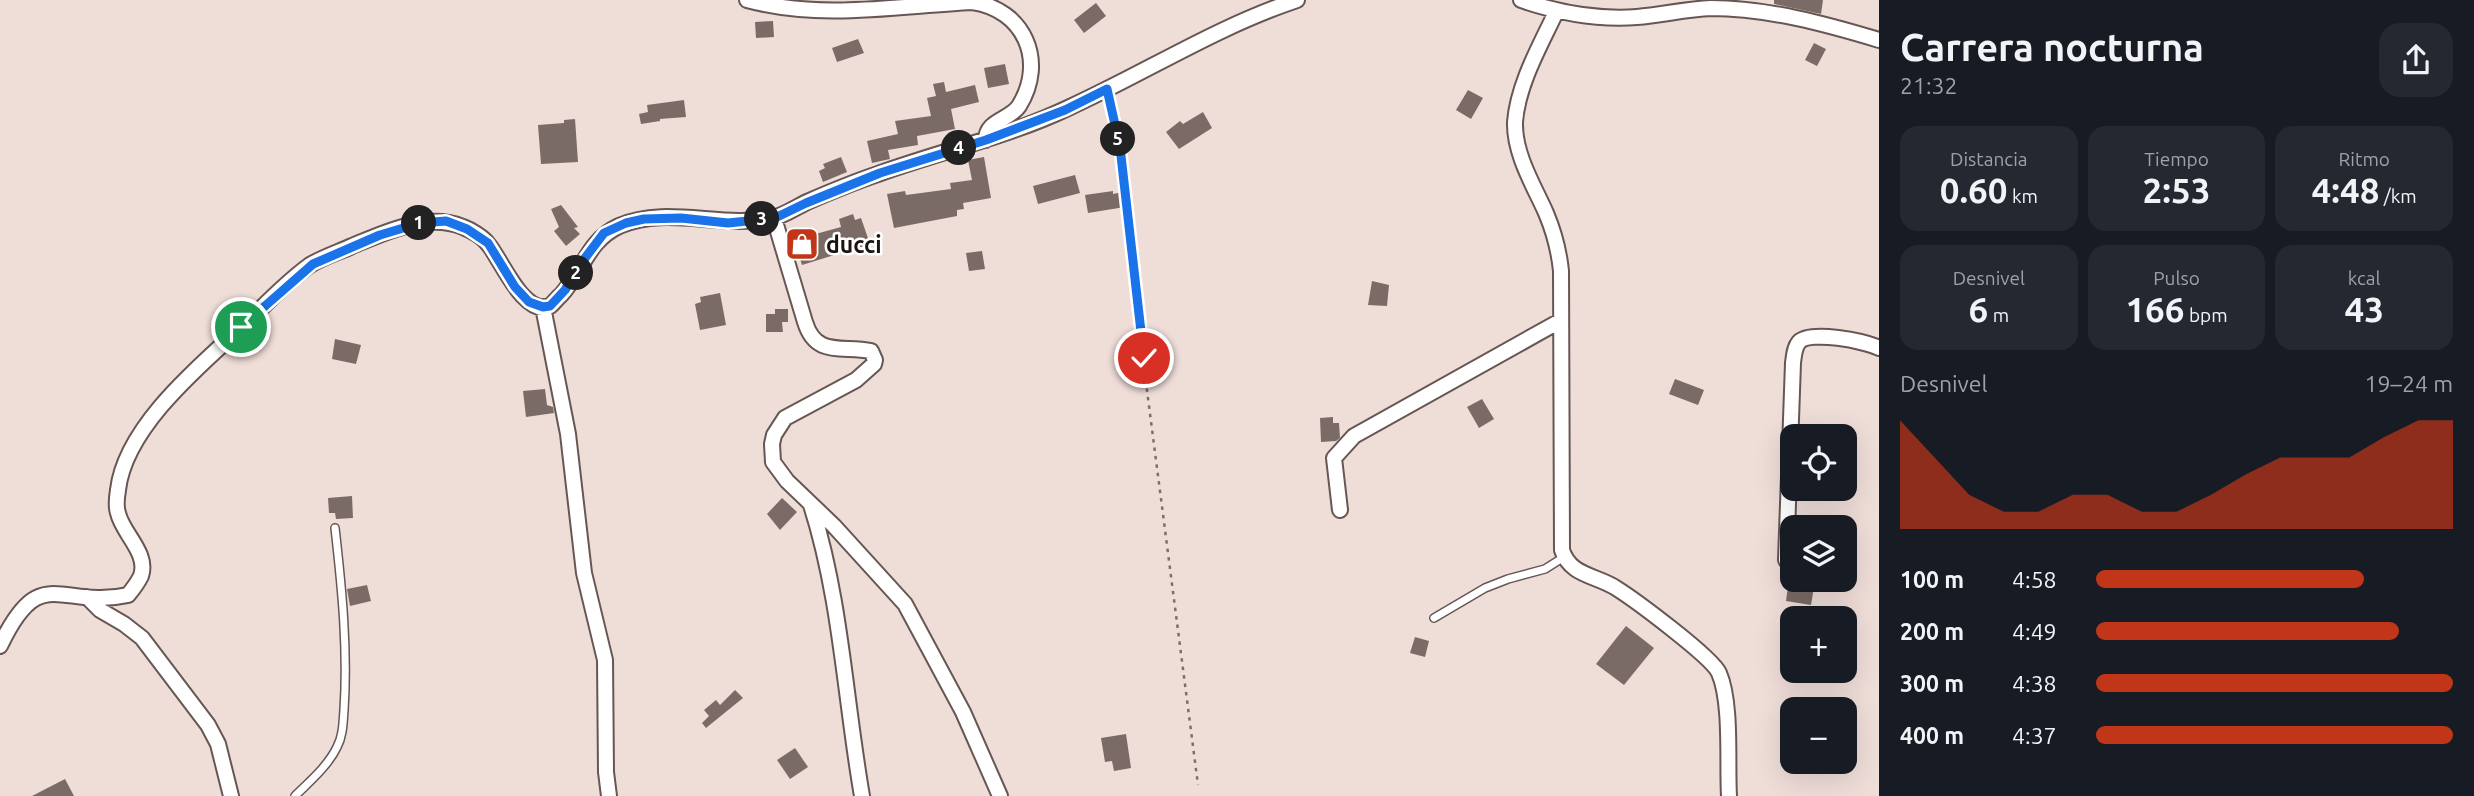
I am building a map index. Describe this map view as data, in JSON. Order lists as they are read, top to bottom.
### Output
{
  "places": {
    "shop": ["ducci"]
  },
  "page": {
    "heading": ["Carrera nocturna", "21:32"],
    "stats": [
      ["Distancia", "0.60 km"],
      ["Tiempo", "2:53"],
      ["Ritmo", "4:48 /km"],
      ["Desnivel", "6 m"],
      ["Pulso", "166 bpm"],
      ["kcal", "43"]
    ],
    "pins": [
      "5",
      "4",
      "3",
      "1",
      "2"
    ],
    "chart": ["Desnivel", "19–24 m"],
    "map_buttons": ["+", "−"],
    "list": [
      {
        "name": "100 m",
        "note": "4:58"
      },
      {
        "name": "200 m",
        "note": "4:49"
      },
      {
        "name": "300 m",
        "note": "4:38"
      },
      {
        "name": "400 m",
        "note": "4:37"
      }
    ]
  }
}
